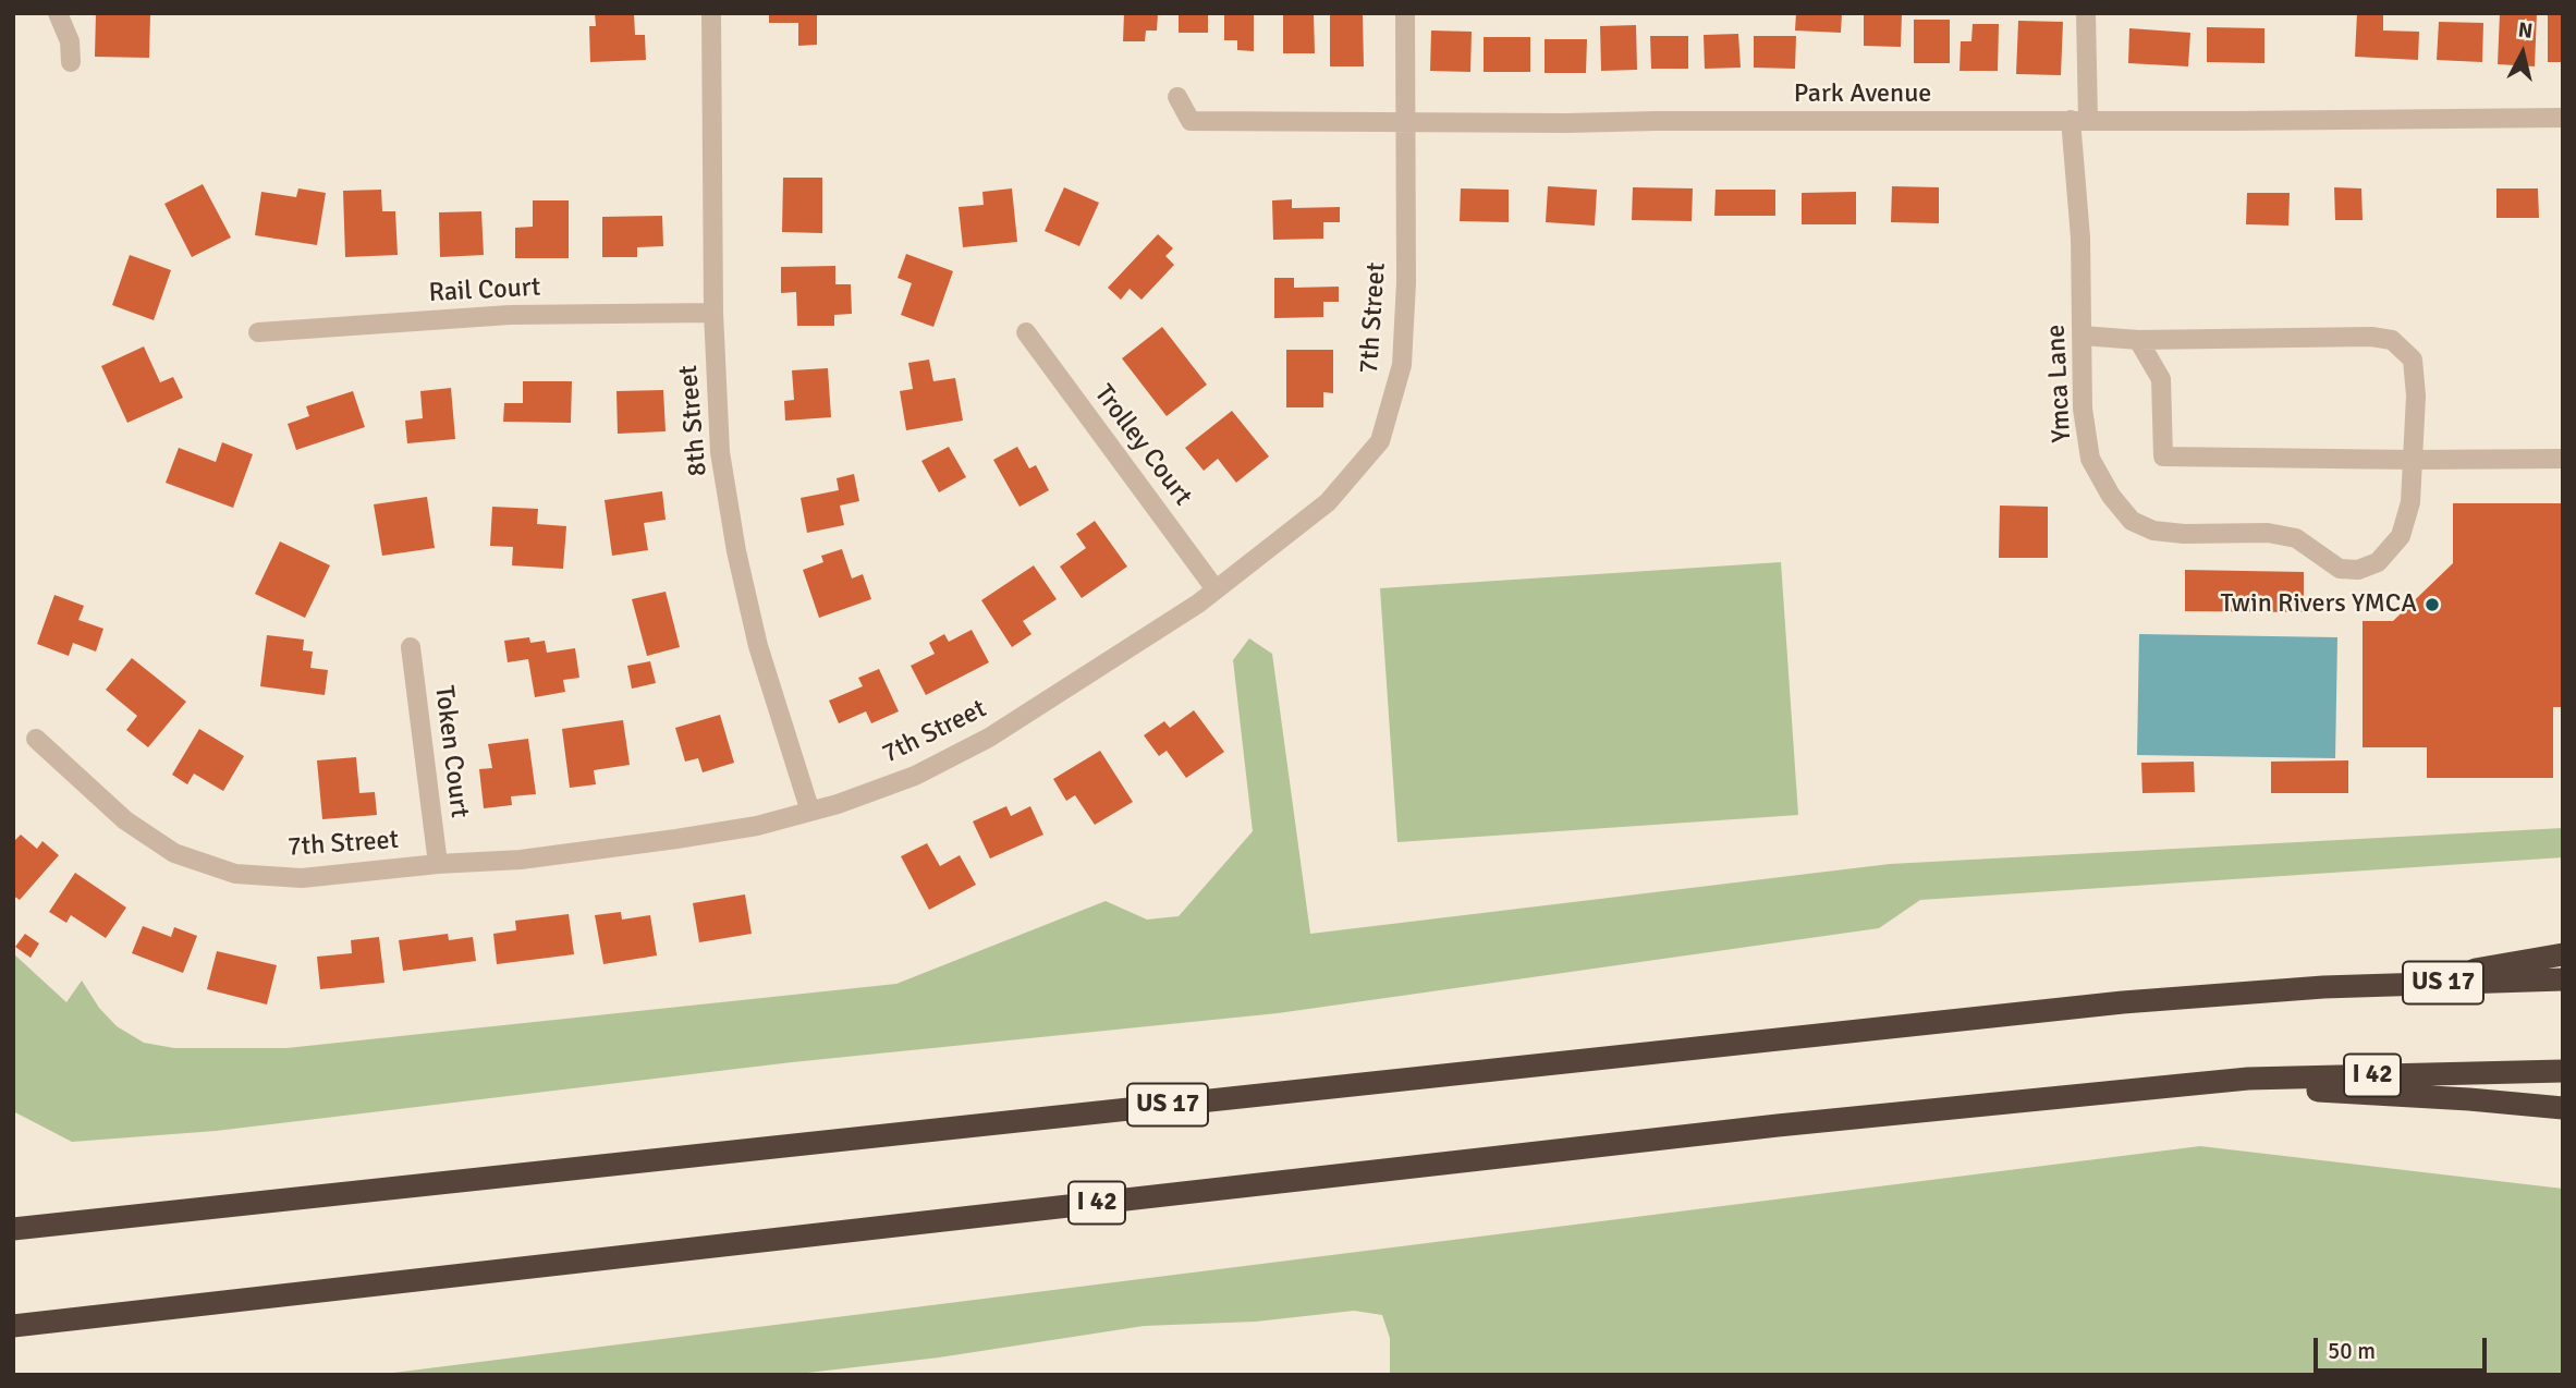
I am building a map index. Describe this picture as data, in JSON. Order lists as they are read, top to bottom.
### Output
{
  "streets": {
    "highway": ["US 17", "I 42"],
    "street": [
      "Park Avenue",
      "Rail Court",
      "7th Street",
      "Ymca Lane",
      "8th Street",
      "Trolley Court",
      "Token Court"
    ]
  },
  "crossings": [
    ["Park Avenue", "7th Street"],
    ["Park Avenue", "Ymca Lane"],
    ["Rail Court", "8th Street"],
    ["7th Street", "8th Street"],
    ["7th Street", "Trolley Court"],
    ["7th Street", "Token Court"]
  ],
  "places": ["Twin Rivers YMCA"],
  "scale_bar": "50 m",
  "north": "top"
}
